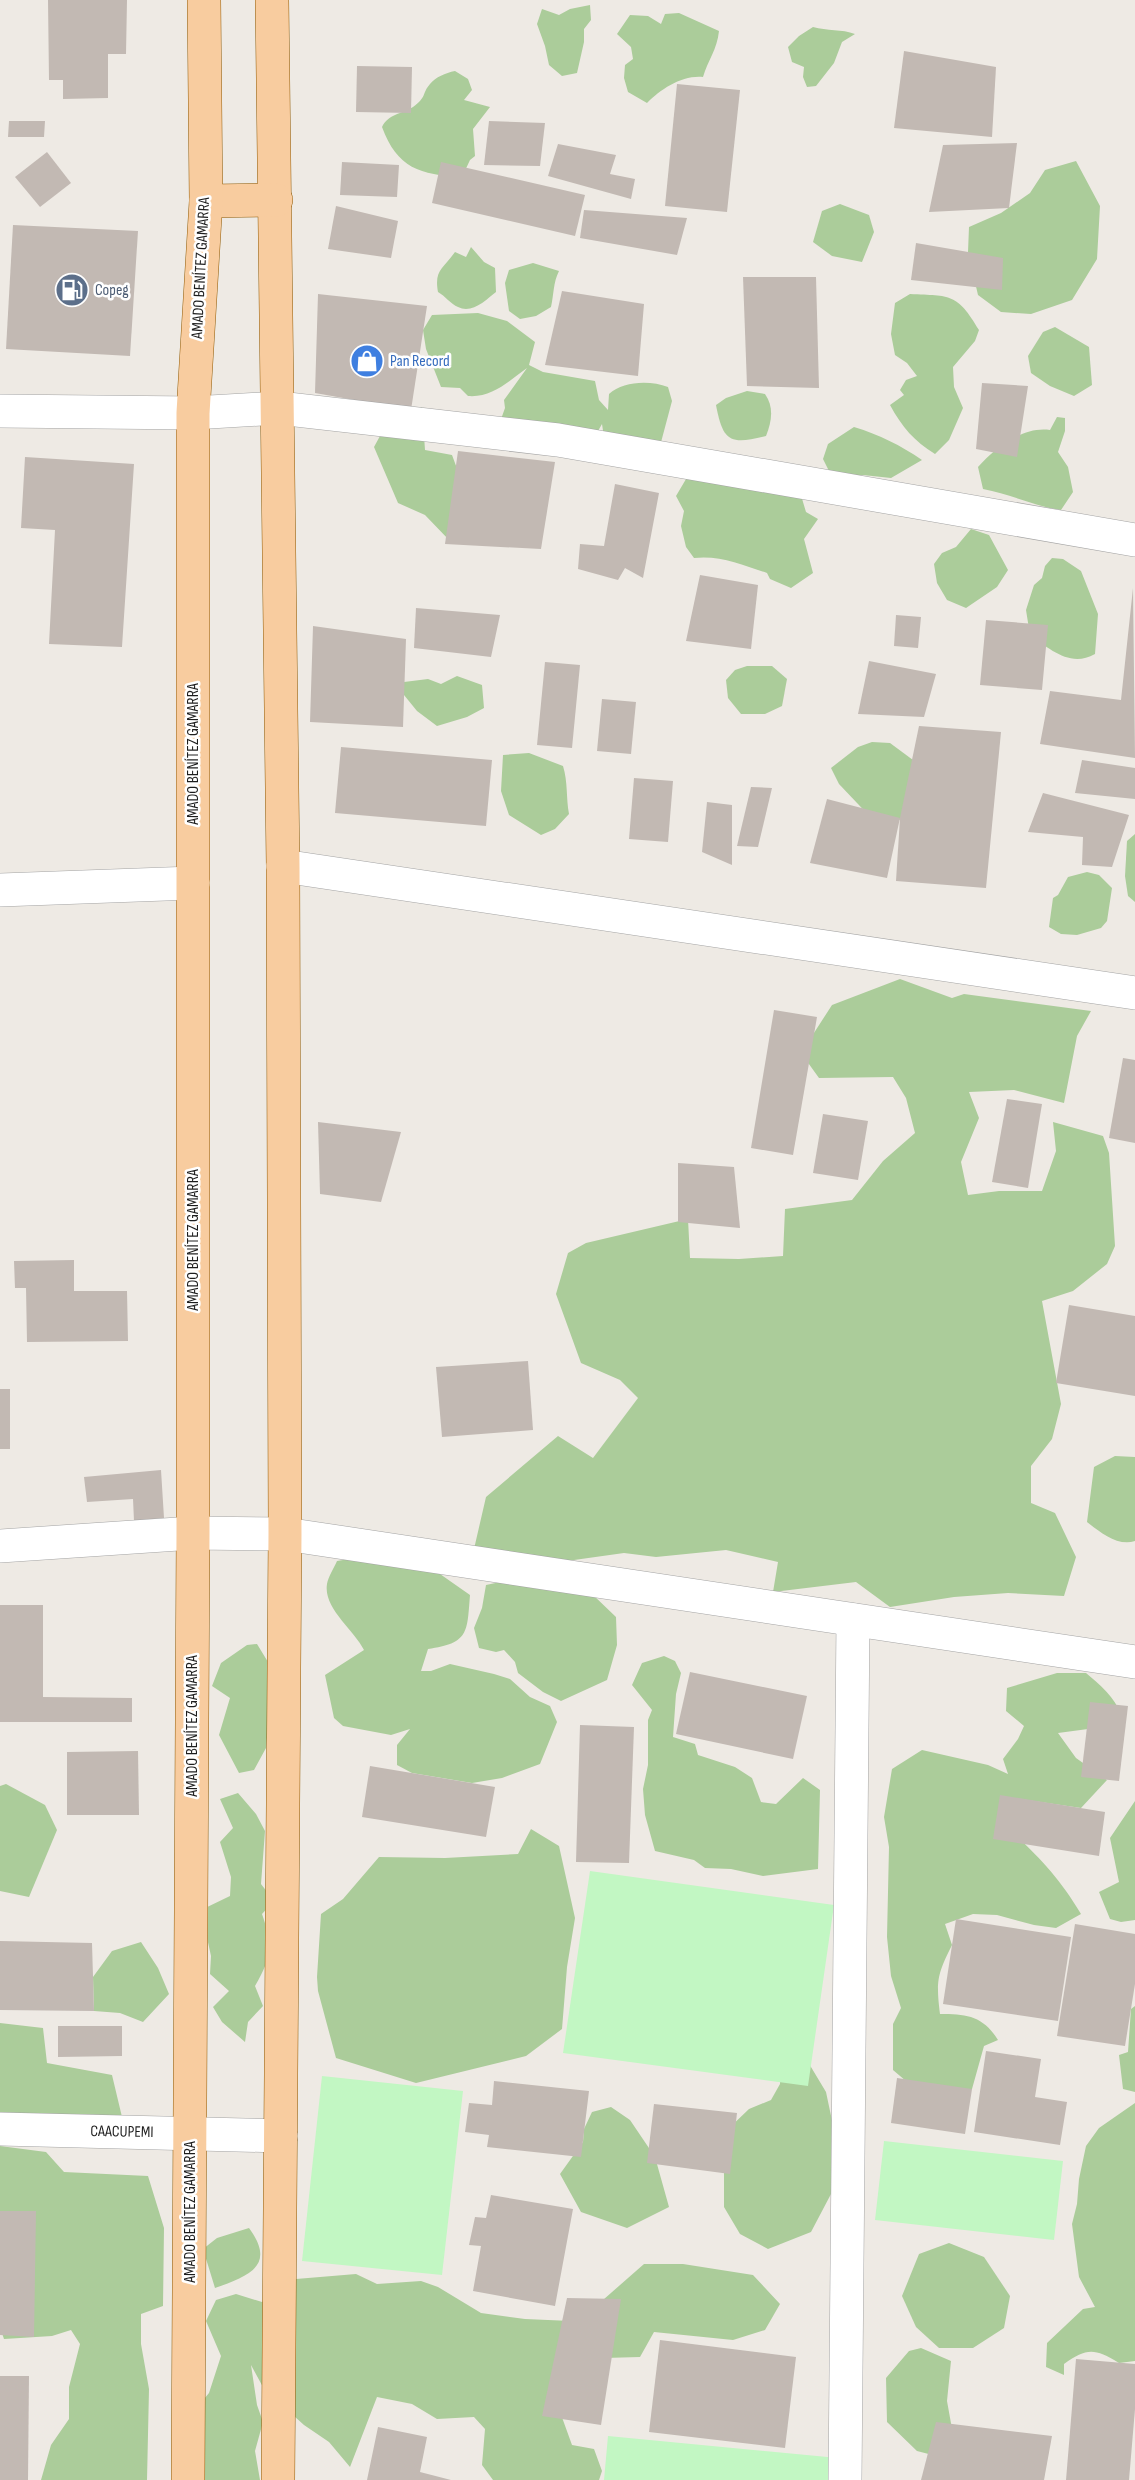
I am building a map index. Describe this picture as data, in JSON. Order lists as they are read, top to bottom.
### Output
{
  "streets": {
    "main road": ["AMADO BENÍTEZ GAMARRA"],
    "street": ["CAACUPEMI"]
  },
  "crossings": [
    ["AMADO BENÍTEZ GAMARRA", "CAACUPEMI"]
  ],
  "places": {
    "fuel station": ["Copeg"],
    "shop": ["Pan Record"]
  }
}
